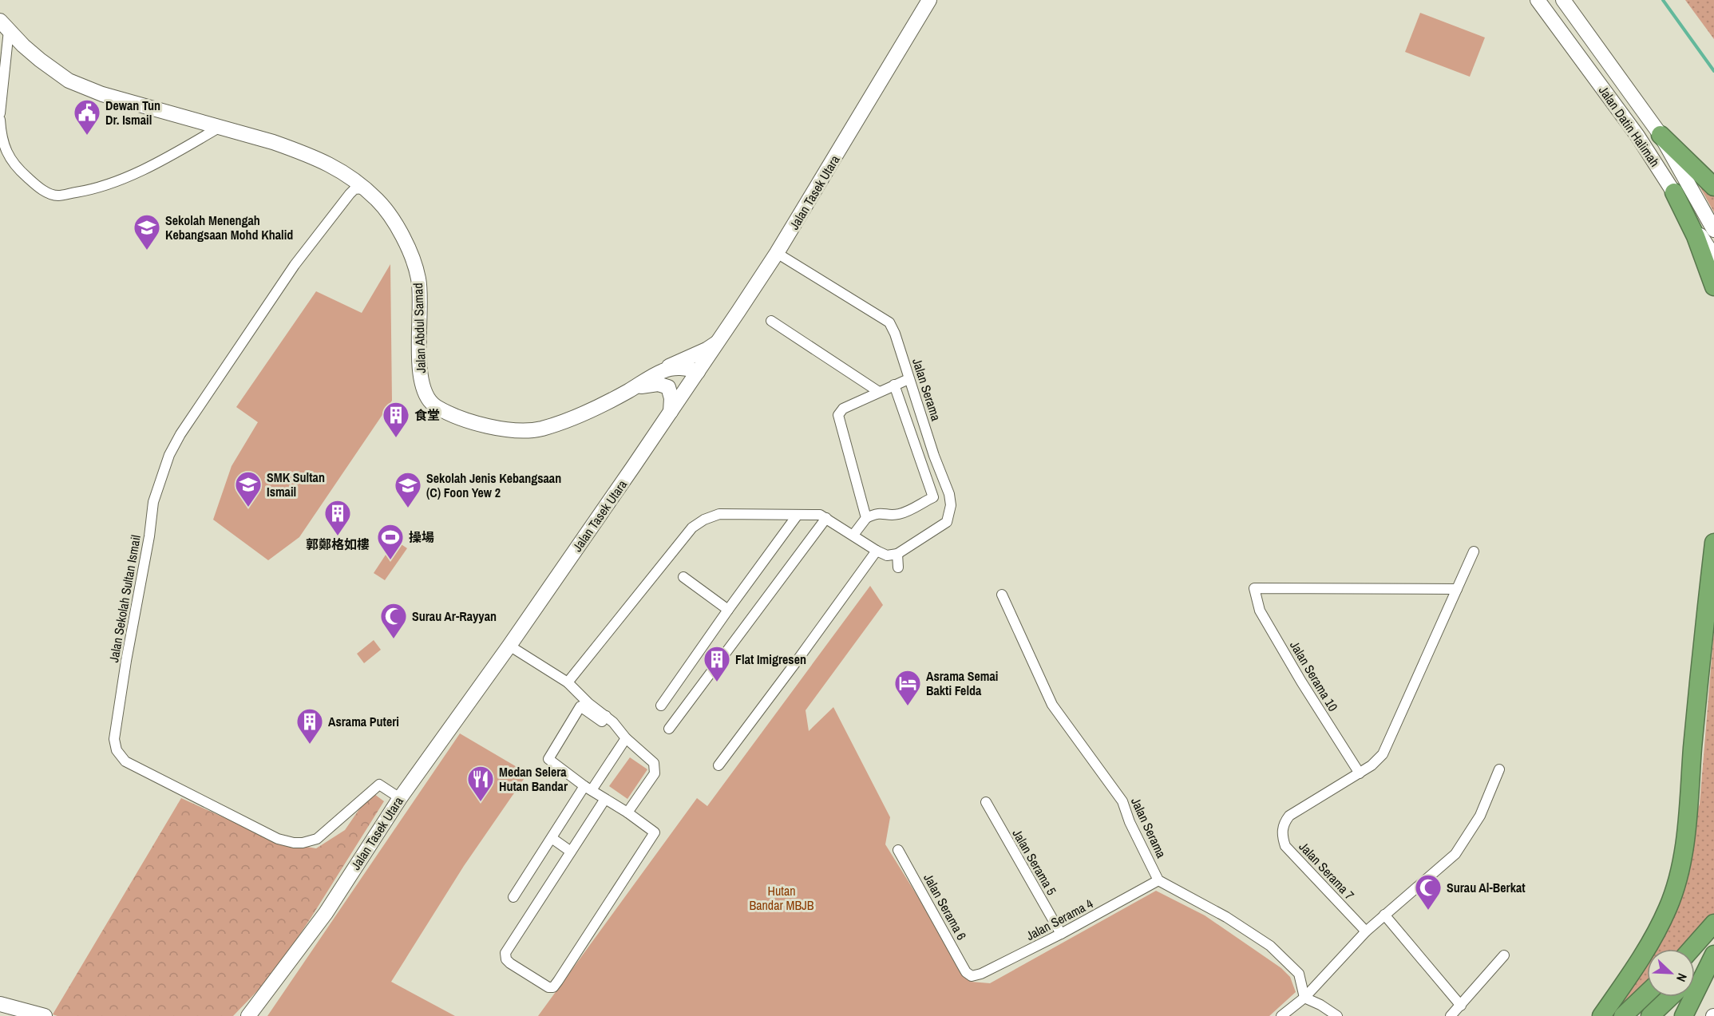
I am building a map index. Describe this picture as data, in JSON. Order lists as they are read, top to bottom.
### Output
{
  "streets": {
    "street": [
      "Jalan Datin Halimah",
      "Jalan Tasek Utara",
      "Jalan Abdul Samad",
      "Jalan Serama",
      "Jalan Sekolah Sultan Ismail",
      "Jalan Serama 10",
      "Jalan Serama 5",
      "Jalan Serama 7",
      "Jalan Serama 6",
      "Jalan Serama 4"
    ]
  },
  "crossings": [
    ["Jalan Tasek Utara", "Jalan Abdul Samad"],
    ["Jalan Tasek Utara", "Jalan Serama"],
    ["Jalan Tasek Utara", "Jalan Sekolah Sultan Ismail"],
    ["Jalan Abdul Samad", "Jalan Sekolah Sultan Ismail"],
    ["Jalan Serama", "Jalan Serama 4"],
    ["Jalan Serama 10", "Jalan Serama 7"],
    ["Jalan Serama 5", "Jalan Serama 4"],
    ["Jalan Serama 6", "Jalan Serama 4"]
  ],
  "parks": ["Hutan Bandar MBJB"],
  "places": {
    "public building": ["Dewan Tun Dr. Ismail"],
    "school or university": ["Sekolah Menengah Kebangsaan Mohd Khalid", "SMK Sultan Ismail", "Sekolah Jenis Kebangsaan (C) Foon Yew 2"],
    "building": [
      "食堂",
      "郭鄭格如樓",
      "Flat Imigresen",
      "Asrama Puteri"
    ],
    "sports": ["操場"],
    "mosque": ["Surau Ar-Rayyan", "Surau Al-Berkat"],
    "hotel": ["Asrama Semai Bakti Felda"],
    "restaurant": ["Medan Selera Hutan Bandar"]
  },
  "north": "bottom right"
}
